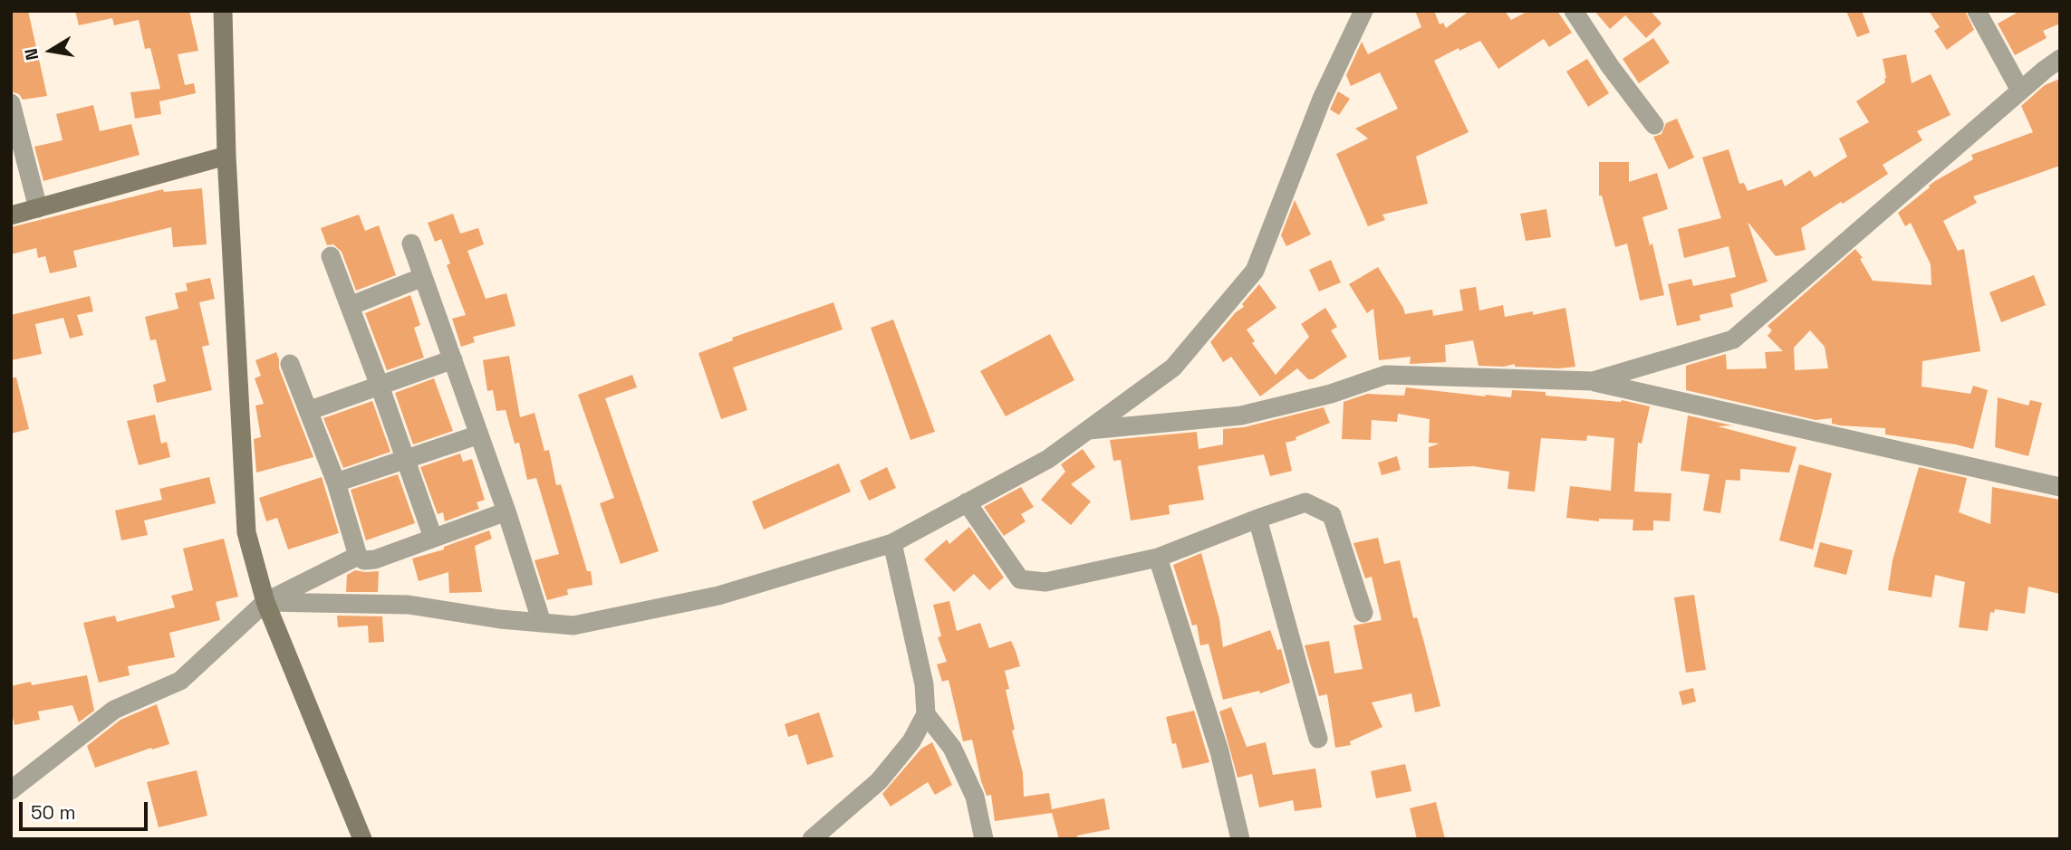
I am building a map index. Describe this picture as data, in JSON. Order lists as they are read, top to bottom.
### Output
{
  "scale_bar": "50 m",
  "north": "left"
}
